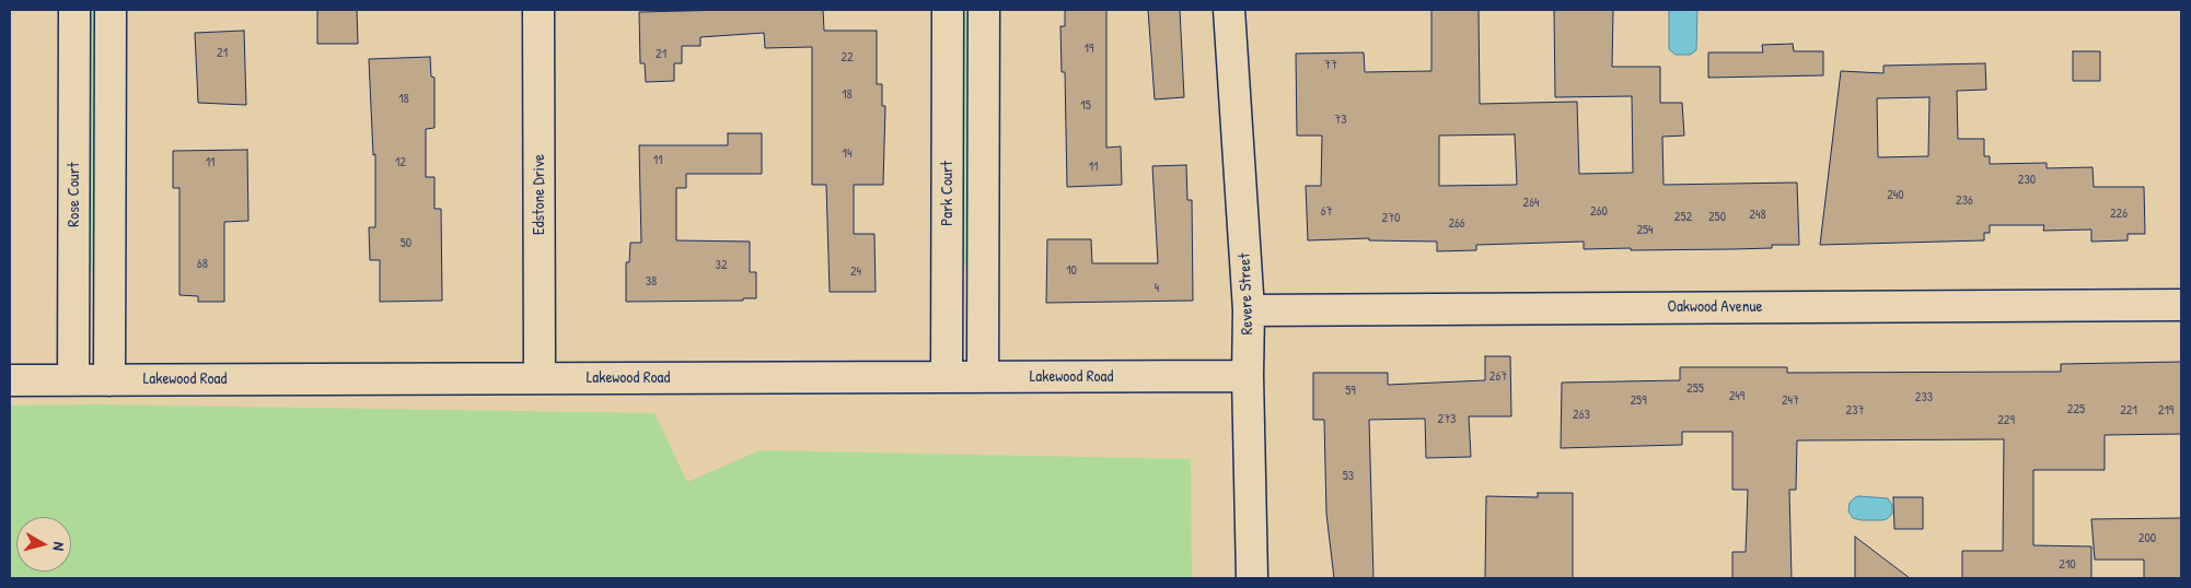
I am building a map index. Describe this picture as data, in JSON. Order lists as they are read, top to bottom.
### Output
{
  "streets": {
    "street": [
      "Park Court",
      "Rose Court",
      "Edstone Drive",
      "Revere Street",
      "Oakwood Avenue",
      "Lakewood Road"
    ]
  },
  "crossings": [
    ["Park Court", "Lakewood Road"],
    ["Rose Court", "Lakewood Road"],
    ["Edstone Drive", "Lakewood Road"],
    ["Revere Street", "Oakwood Avenue"],
    ["Revere Street", "Lakewood Road"]
  ],
  "house_numbers": [
    "19",
    "21",
    "21",
    "22",
    "77",
    "18",
    "18",
    "15",
    "73",
    "14",
    "11",
    "11",
    "12",
    "11",
    "230",
    "240",
    "236",
    "264",
    "67",
    "260",
    "226",
    "248",
    "252",
    "250",
    "270",
    "266",
    "254",
    "50",
    "68",
    "32",
    "10",
    "24",
    "38",
    "4",
    "267",
    "255",
    "59",
    "249",
    "233",
    "259",
    "247",
    "225",
    "237",
    "221",
    "219",
    "263",
    "273",
    "229",
    "53",
    "200",
    "210"
  ],
  "north": "right"
}
